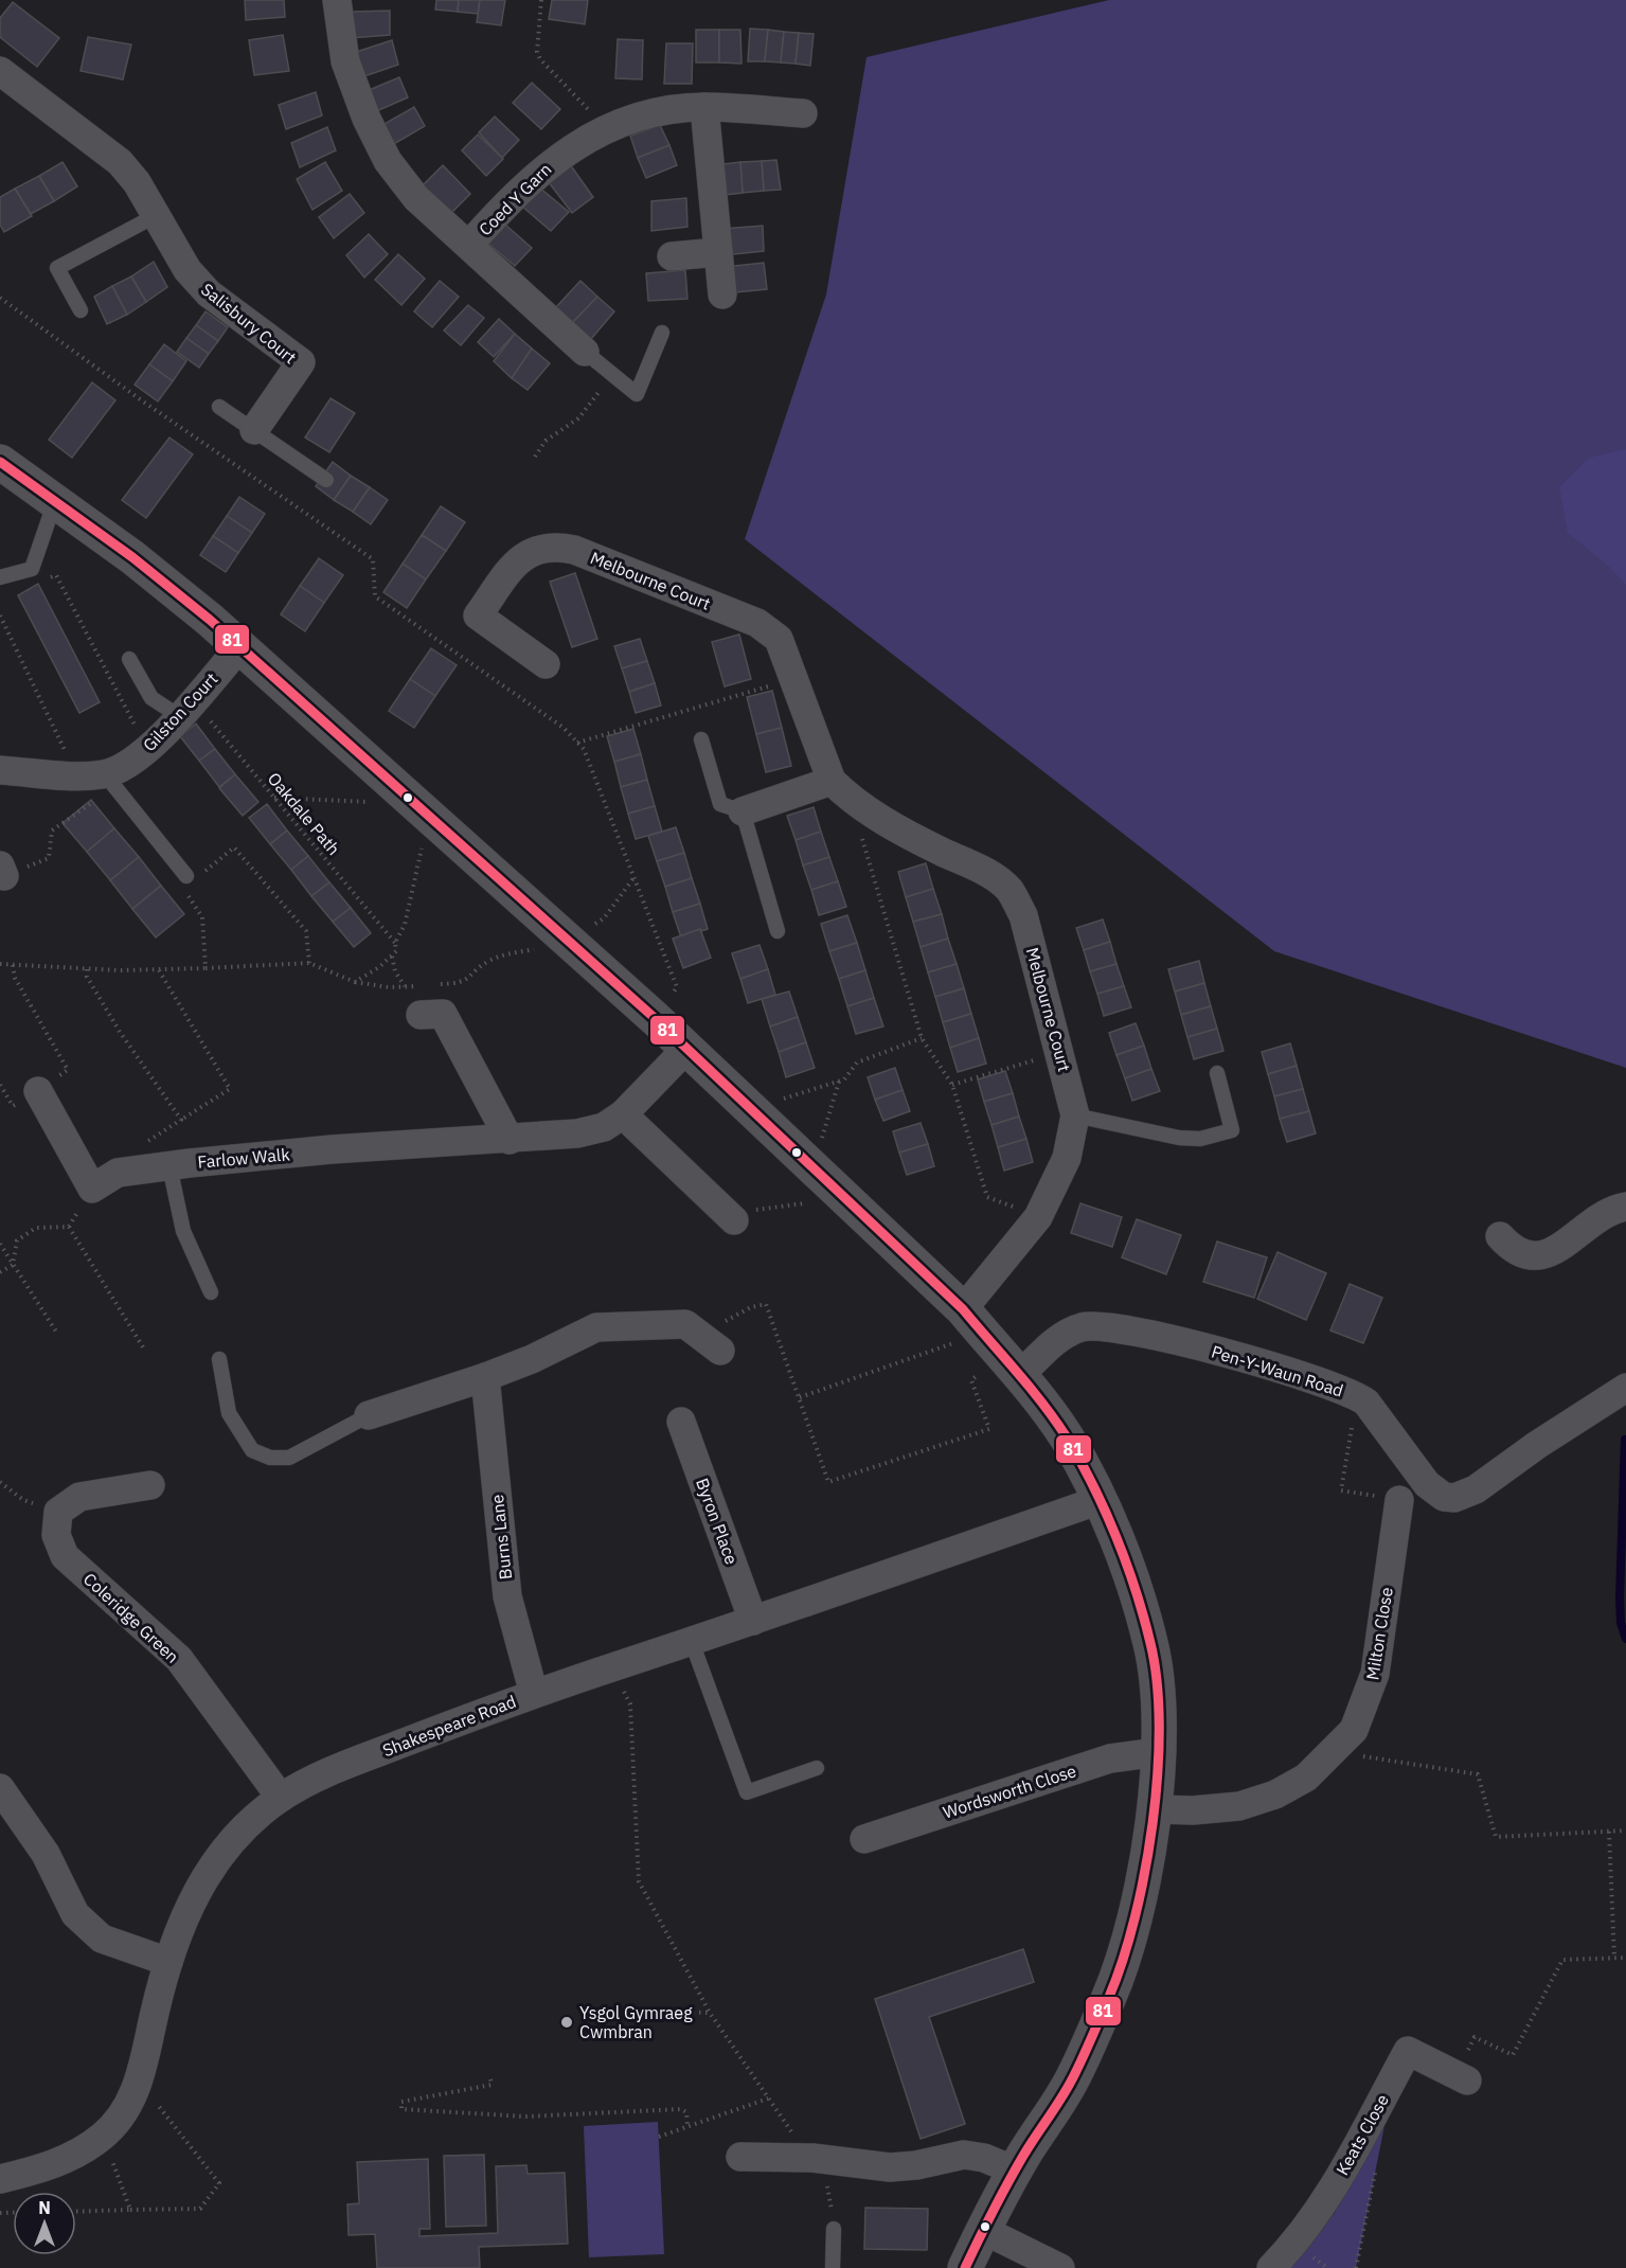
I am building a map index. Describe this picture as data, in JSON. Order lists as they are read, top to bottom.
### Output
{
  "streets": {
    "street": [
      "Coed Y Garn",
      "Salisbury Court",
      "Melbourne Court",
      "Gilston Court",
      "Farlow Walk",
      "Pen-Y-Waun Road",
      "Byron Place",
      "Burns Lane",
      "Coleridge Green",
      "Milton Close",
      "Shakespeare Road",
      "Wordsworth Close",
      "Keats Close"
    ],
    "path": ["Oakdale Path"]
  },
  "crossings": [
    ["Gilston Court", "Oakdale Path"],
    ["Byron Place", "Shakespeare Road"],
    ["Burns Lane", "Shakespeare Road"],
    ["Coleridge Green", "Shakespeare Road"]
  ],
  "places": ["Ysgol Gymraeg Cwmbran"],
  "lines": ["transit line 81"],
  "north": "top"
}
